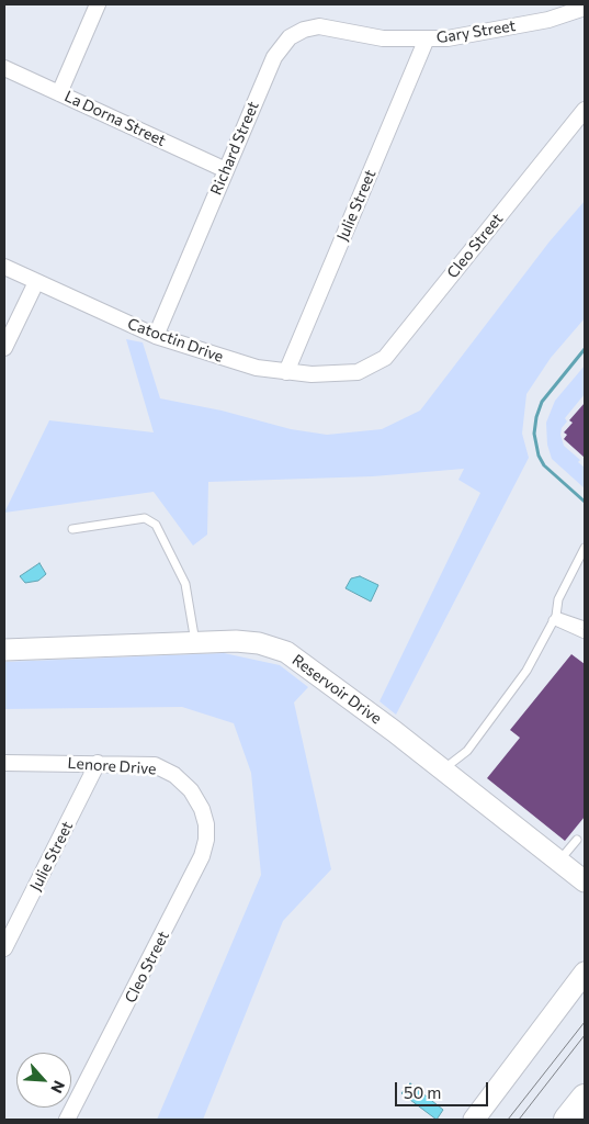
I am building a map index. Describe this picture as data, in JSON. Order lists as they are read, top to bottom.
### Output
{
  "streets": {
    "street": [
      "Gary Street",
      "La Dorna Street",
      "Richard Street",
      "Julie Street",
      "Cleo Street",
      "Catoctin Drive",
      "Reservoir Drive",
      "Lenore Drive"
    ]
  },
  "crossings": [
    ["Gary Street", "Richard Street"],
    ["Gary Street", "Julie Street"],
    ["La Dorna Street", "Richard Street"],
    ["Richard Street", "Catoctin Drive"],
    ["Julie Street", "Catoctin Drive"],
    ["Julie Street", "Lenore Drive"],
    ["Cleo Street", "Catoctin Drive"],
    ["Cleo Street", "Lenore Drive"]
  ],
  "scale_bar": "50 m",
  "north": "bottom right"
}
